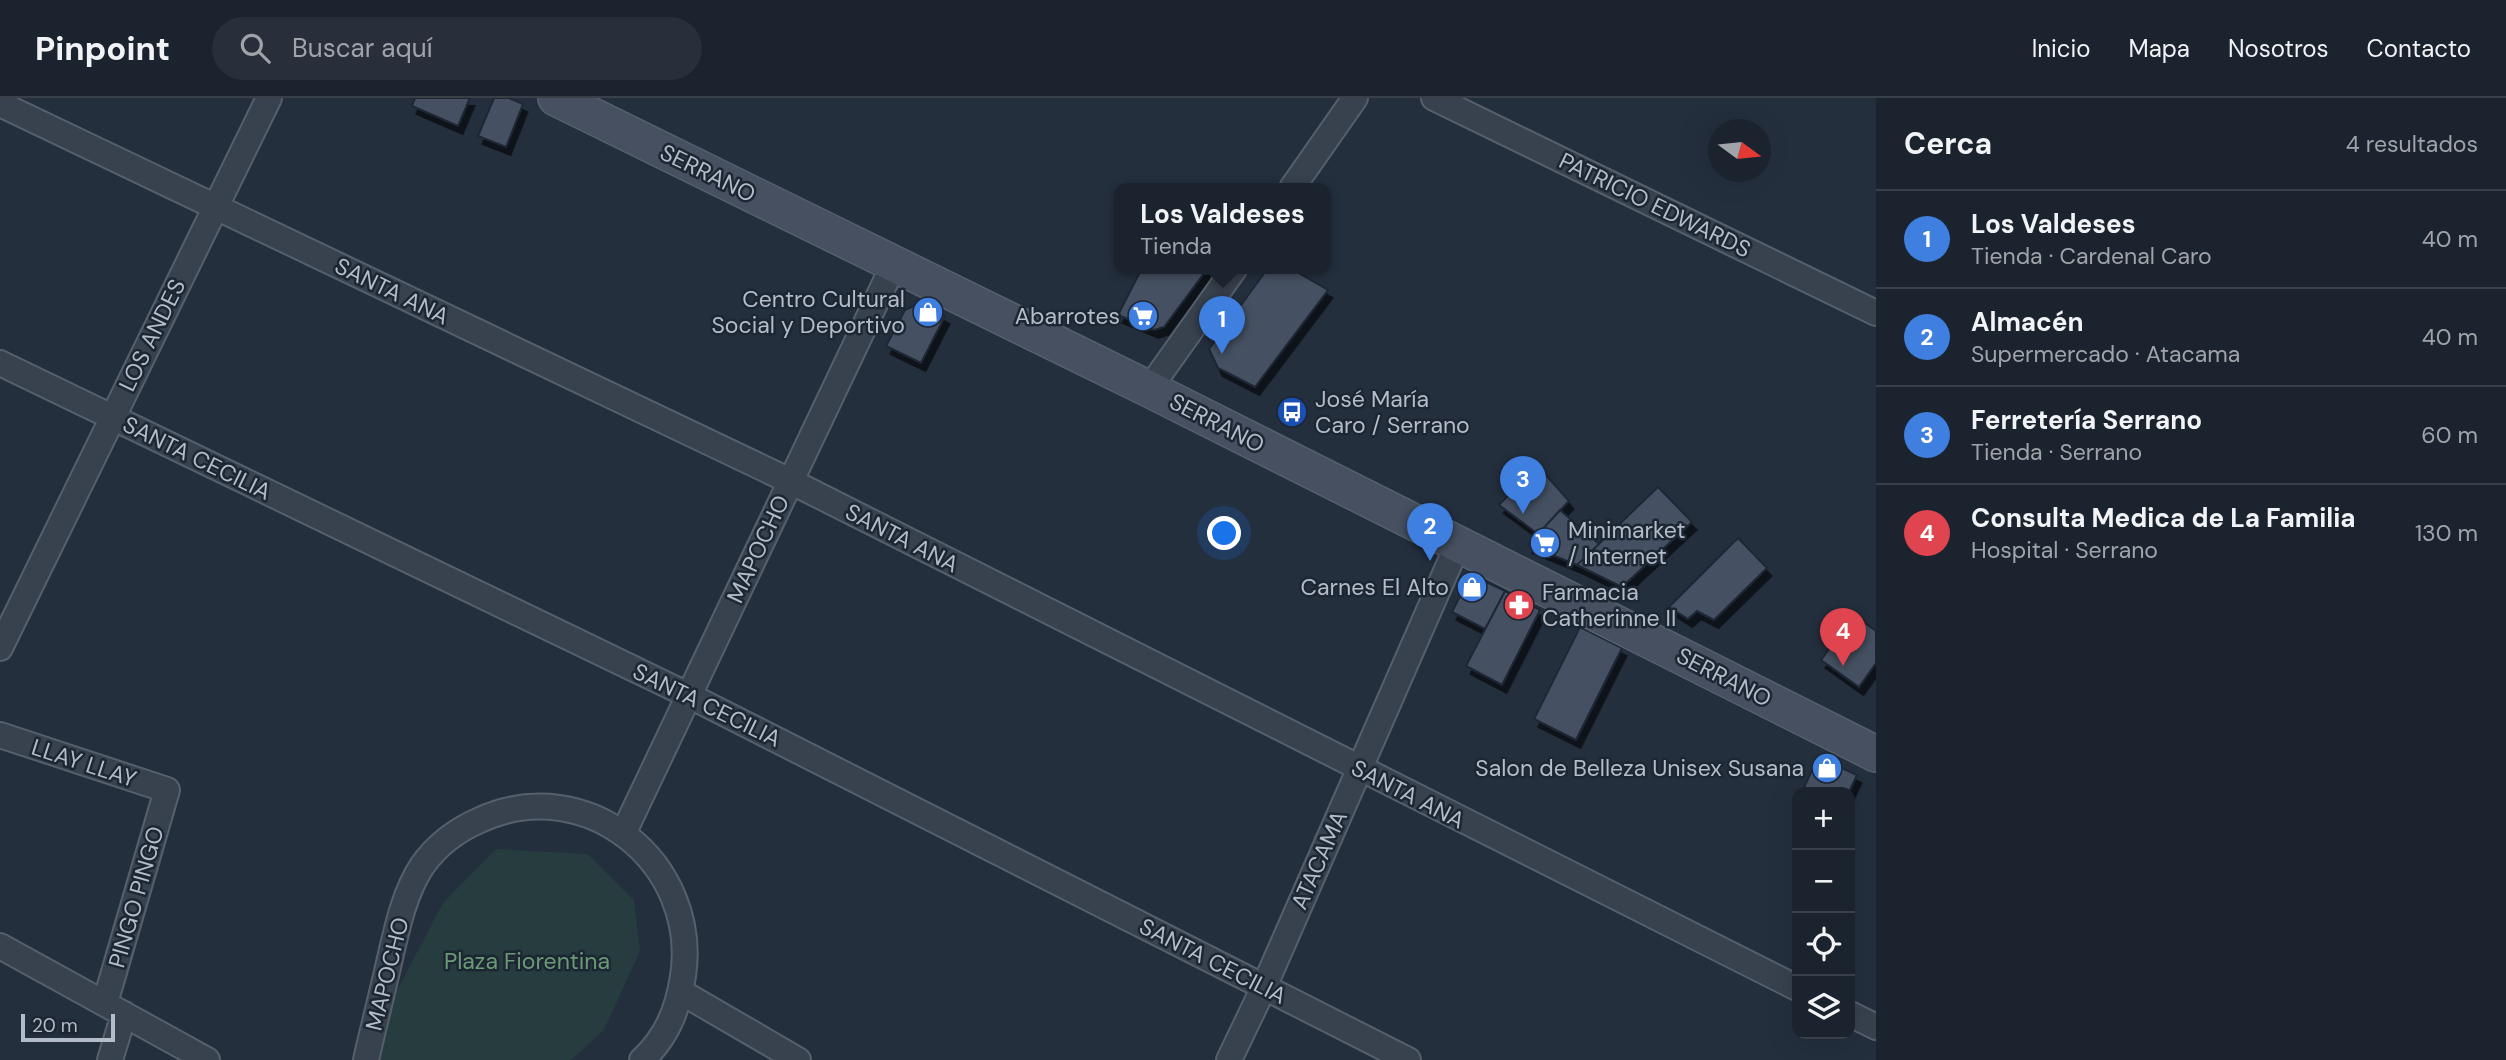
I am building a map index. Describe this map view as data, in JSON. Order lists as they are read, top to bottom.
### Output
{
  "streets": {
    "main road": ["SERRANO"],
    "street": [
      "PATRICIO EDWARDS",
      "SANTA ANA",
      "LOS ANDES",
      "SANTA CECILIA",
      "MAPOCHO",
      "LLAY LLAY",
      "ATACAMA",
      "PINGO PINGO"
    ]
  },
  "crossings": [
    ["SERRANO", "MAPOCHO"],
    ["SERRANO", "ATACAMA"],
    ["SANTA ANA", "LOS ANDES"],
    ["SANTA ANA", "MAPOCHO"],
    ["SANTA ANA", "ATACAMA"],
    ["LOS ANDES", "SANTA CECILIA"],
    ["SANTA CECILIA", "MAPOCHO"],
    ["SANTA CECILIA", "ATACAMA"],
    ["LLAY LLAY", "PINGO PINGO"]
  ],
  "parks": ["Plaza Fiorentina"],
  "places": {
    "shop": ["Centro Cultural Social y Deportivo", "Carnes El Alto", "Salon de Belleza Unisex Susana"],
    "supermarket": ["Abarrotes", "Minimarket / Internet"],
    "bus stop": ["José María Caro / Serrano"],
    "pharmacy": ["Farmacia Catherinne II"]
  },
  "scale_bar": "20 m",
  "north": "right",
  "page": {
    "header": "Pinpoint",
    "search": "Buscar aquí",
    "nav": [
      "Inicio",
      "Mapa",
      "Nosotros",
      "Contacto"
    ],
    "heading": ["Cerca", "4 resultados"],
    "popup": ["Los Valdeses", "Tienda"],
    "list": [
      {
        "mark": "1",
        "name": "Los Valdeses",
        "note": "Tienda · Cardenal Caro",
        "value": "40 m"
      },
      {
        "mark": "2",
        "name": "Almacén",
        "note": "Supermercado · Atacama",
        "value": "40 m"
      },
      {
        "mark": "3",
        "name": "Ferretería Serrano",
        "note": "Tienda · Serrano",
        "value": "60 m"
      },
      {
        "mark": "4",
        "name": "Consulta Medica de La Familia",
        "note": "Hospital · Serrano",
        "value": "130 m"
      }
    ],
    "pins": [
      "1",
      "3",
      "2",
      "4"
    ],
    "map_buttons": ["+", "−"],
    "scale": "20 m"
  }
}
